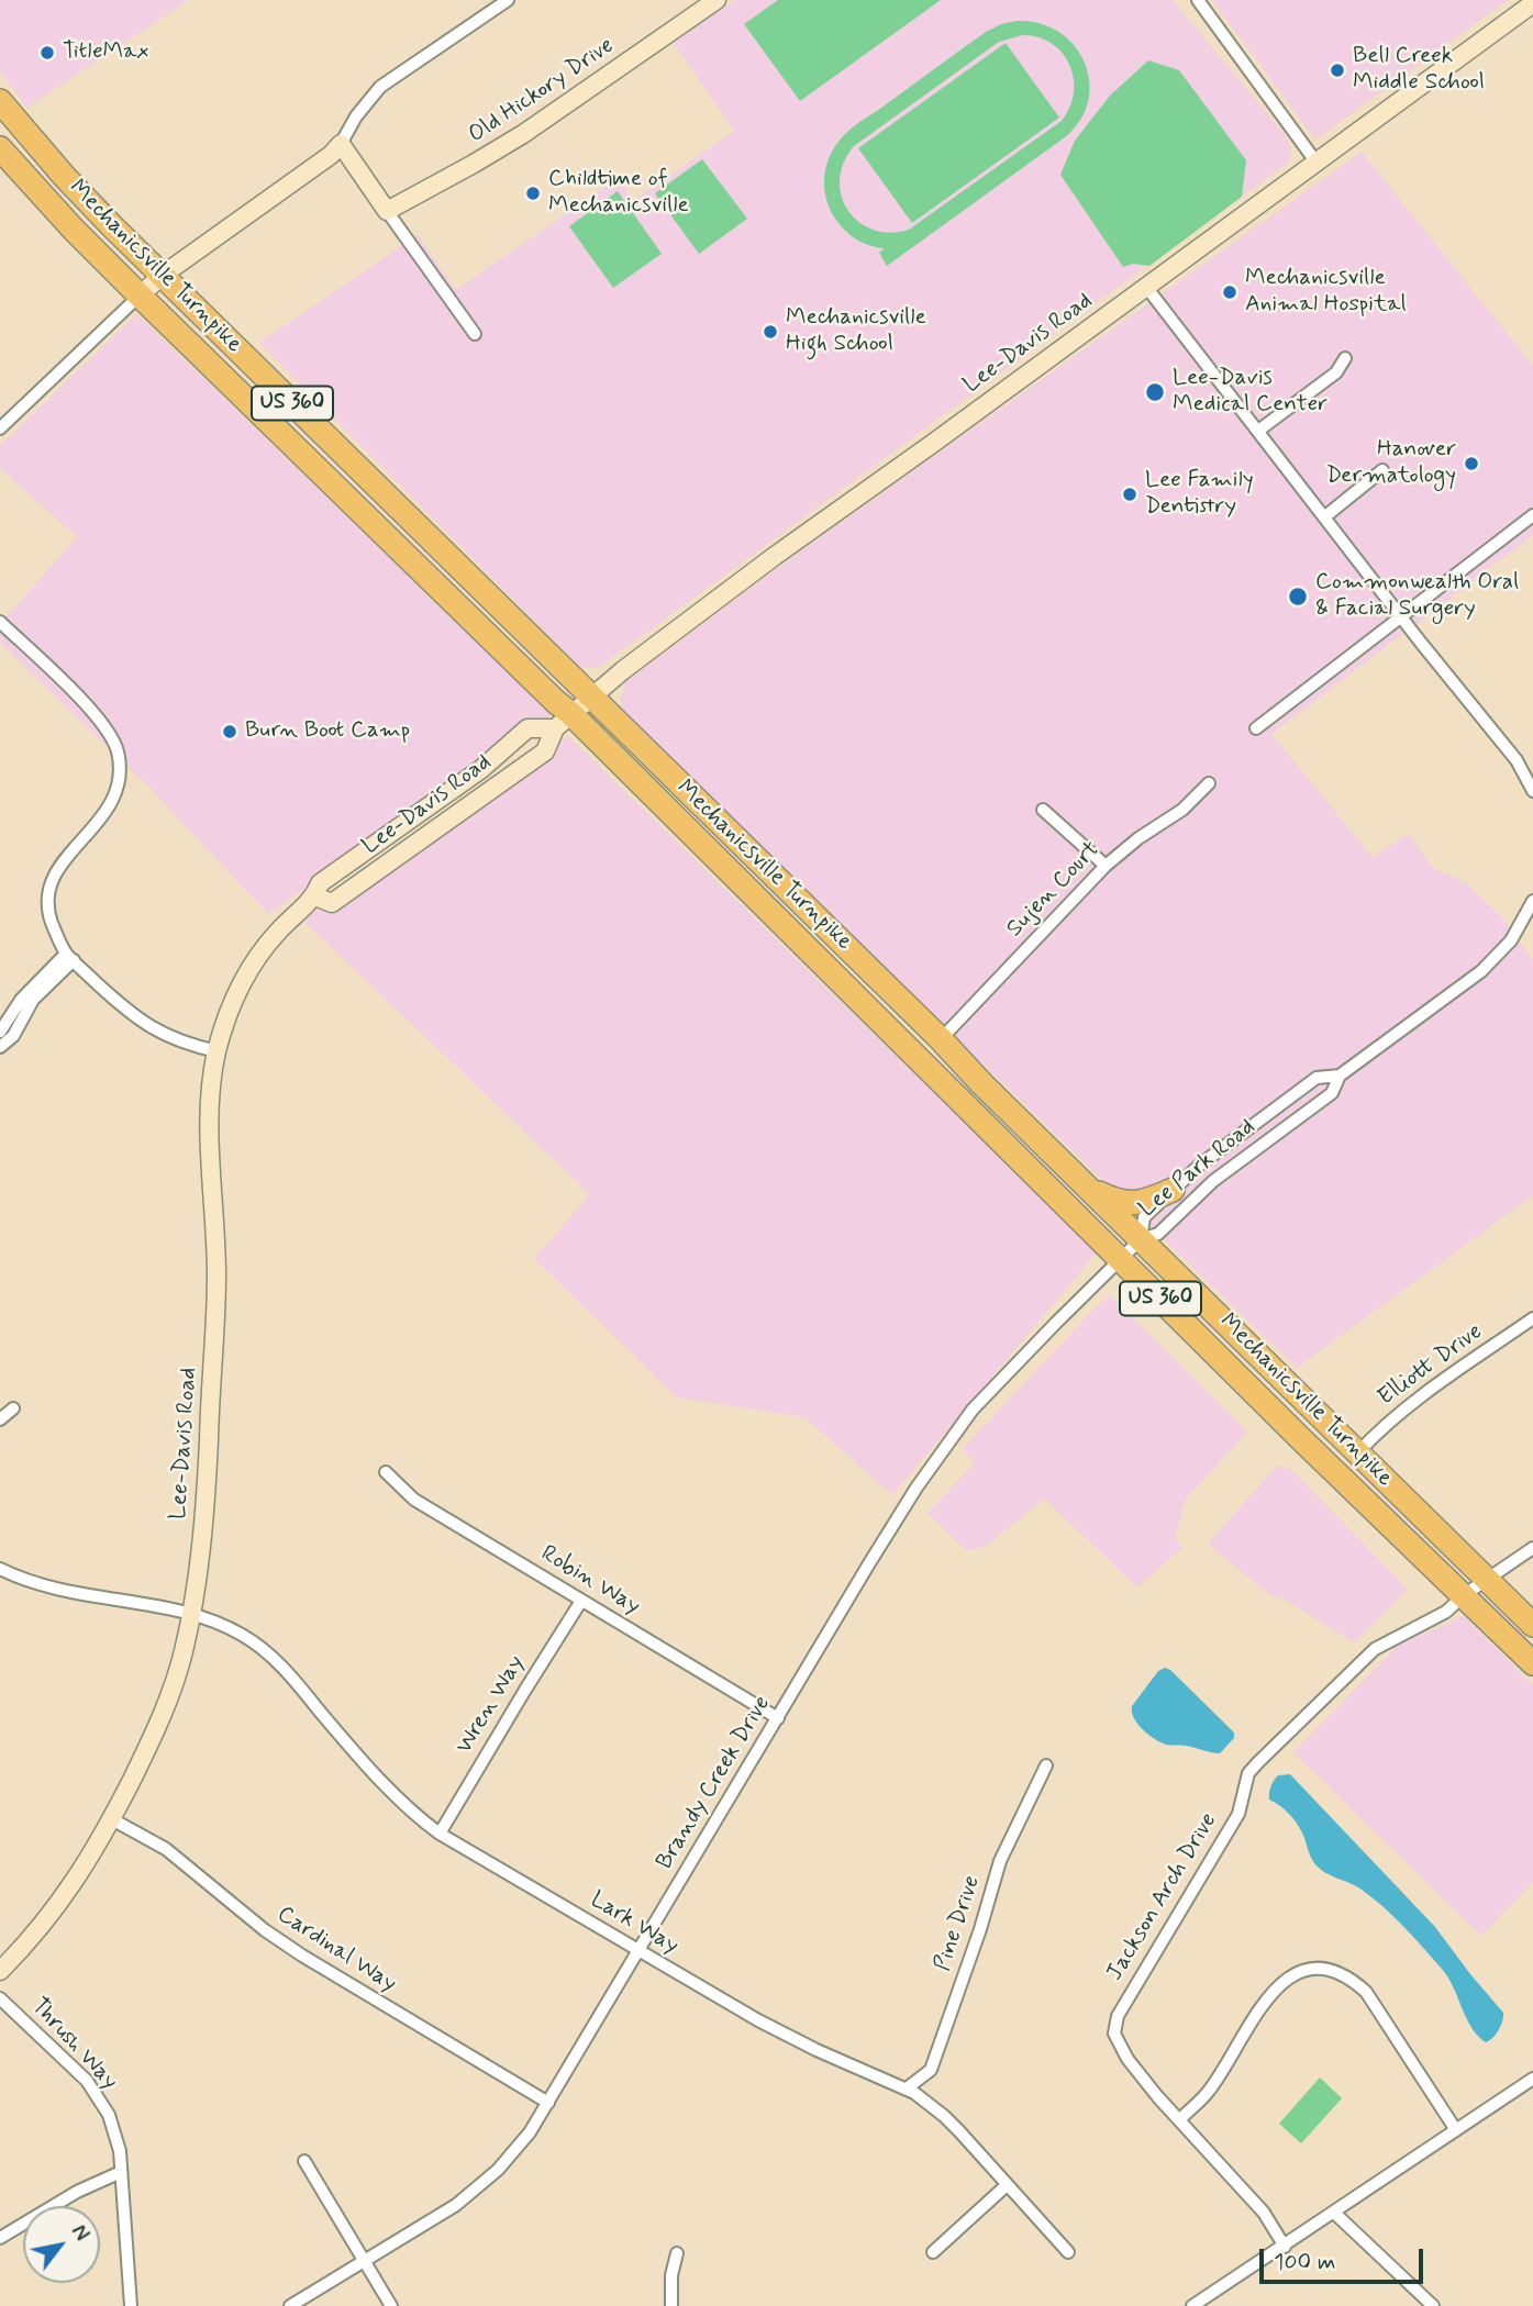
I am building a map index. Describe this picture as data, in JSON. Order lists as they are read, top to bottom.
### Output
{
  "streets": {
    "highway": ["Mechanicsville Turnpike", "US 360"],
    "main road": ["Old Hickory Drive", "Lee-Davis Road"],
    "street": [
      "Sujen Court",
      "Lee Park Road",
      "Elliott Drive",
      "Robin Way",
      "Wren Way",
      "Brandy Creek Drive",
      "Jackson Arch Drive",
      "Lark Way",
      "Pine Drive",
      "Cardinal Way",
      "Thrush Way"
    ]
  },
  "crossings": [
    ["Mechanicsville Turnpike", "Lee-Davis Road"],
    ["Mechanicsville Turnpike", "Sujen Court"],
    ["Mechanicsville Turnpike", "Lee Park Road"],
    ["Mechanicsville Turnpike", "Elliott Drive"],
    ["Mechanicsville Turnpike", "Brandy Creek Drive"],
    ["Mechanicsville Turnpike", "Jackson Arch Drive"],
    ["Lee-Davis Road", "Lark Way"],
    ["Lee-Davis Road", "Cardinal Way"],
    ["Lee Park Road", "Brandy Creek Drive"],
    ["Robin Way", "Wren Way"],
    ["Robin Way", "Brandy Creek Drive"],
    ["Wren Way", "Lark Way"],
    ["Brandy Creek Drive", "Lark Way"],
    ["Brandy Creek Drive", "Cardinal Way"],
    ["Lark Way", "Pine Drive"]
  ],
  "places": [
    "TitleMax",
    "Bell Creek Middle School",
    "Childtime of Mechanicsville",
    "Mechanicsville Animal Hospital",
    "Mechanicsville High School",
    "Lee-Davis Medical Center",
    "Hanover Dermatology",
    "Lee Family Dentistry",
    "Commonwealth Oral & Facial Surgery",
    "Burn Boot Camp"
  ],
  "scale_bar": "100 m",
  "north": "top right"
}
